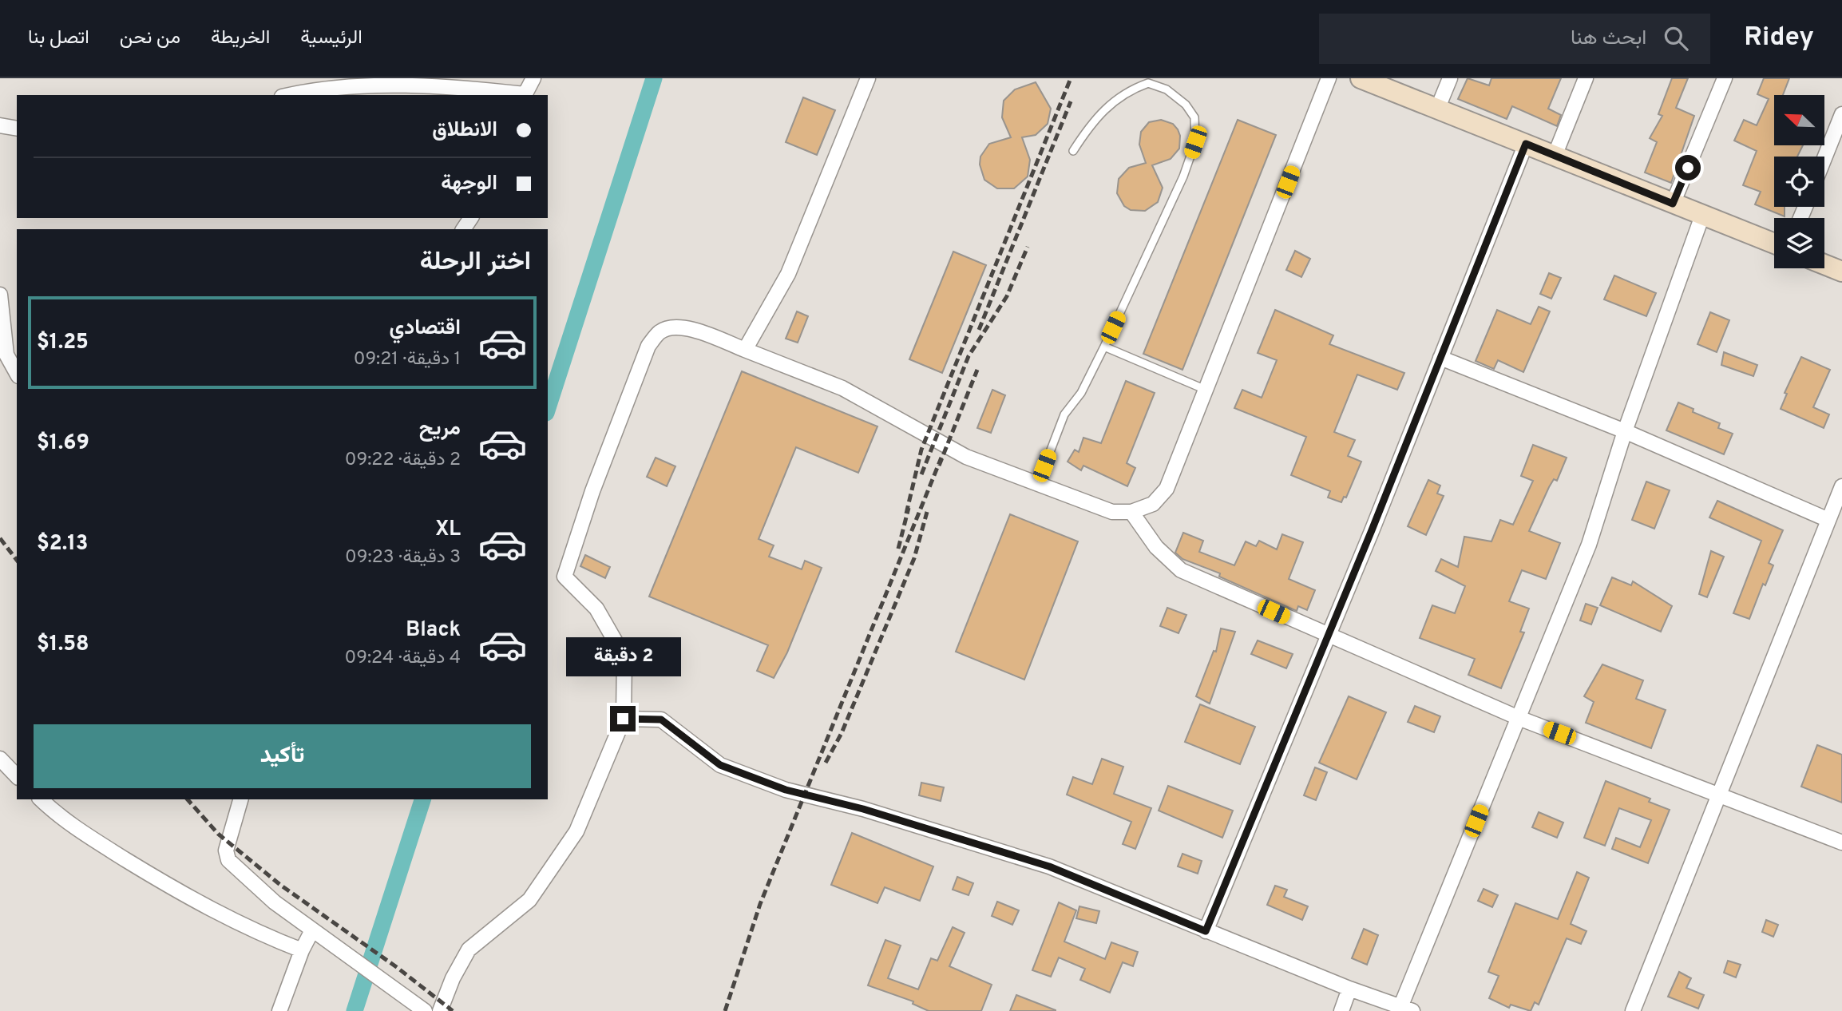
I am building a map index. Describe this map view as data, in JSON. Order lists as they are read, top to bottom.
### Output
{
  "north": "top left",
  "page": {
    "header": "Ridey",
    "search": "ابحث هنا",
    "nav": [
      "الرئيسية",
      "الخريطة",
      "من نحن",
      "اتصل بنا"
    ],
    "banner": ["الانطلاق", "الوجهة"],
    "heading": "اختر الرحلة",
    "list": [
      {
        "name": "اقتصادي",
        "note": "1 دقيقة · 09:21",
        "value": "$1.25"
      },
      {
        "name": "مريح",
        "note": "2 دقيقة · 09:22",
        "value": "$1.69"
      },
      {
        "name": "XL",
        "note": "3 دقيقة · 09:23",
        "value": "$2.13"
      },
      {
        "name": "Black",
        "note": "4 دقيقة · 09:24",
        "value": "$1.58"
      }
    ],
    "bubble": "2 دقيقة",
    "buttons": "تأكيد"
  }
}
